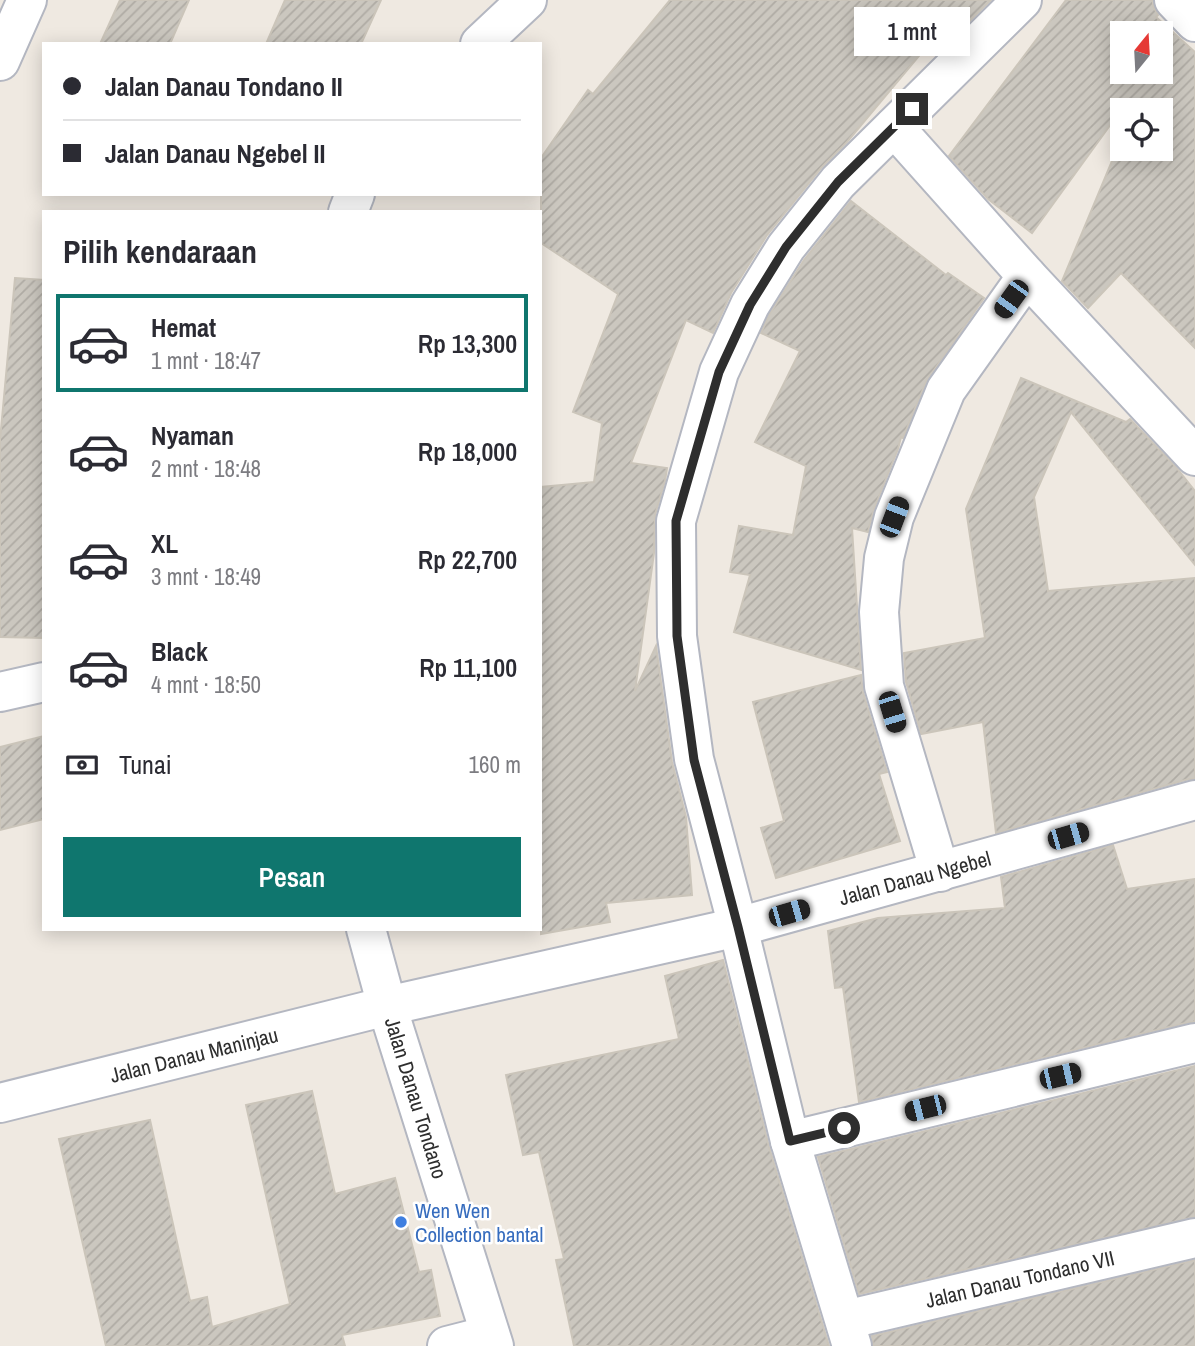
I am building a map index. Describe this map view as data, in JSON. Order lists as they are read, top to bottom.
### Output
{
  "streets": {
    "street": [
      "Jalan Danau Ngebel",
      "Jalan Danau Maninjau",
      "Jalan Danau Tondano",
      "Jalan Danau Tondano VII"
    ]
  },
  "crossings": [
    ["Jalan Danau Ngebel", "Jalan Danau Maninjau"],
    ["Jalan Danau Ngebel", "Jalan Danau Tondano"],
    ["Jalan Danau Maninjau", "Jalan Danau Tondano"]
  ],
  "places": ["Wen Wen Collection bantal"],
  "north": "top",
  "page": {
    "bubble": "1 mnt",
    "banner": ["Jalan Danau Tondano II", "Jalan Danau Ngebel II"],
    "heading": "Pilih kendaraan",
    "list": [
      {
        "name": "Hemat",
        "note": "1 mnt · 18:47",
        "value": "Rp 13,300"
      },
      {
        "name": "Nyaman",
        "note": "2 mnt · 18:48",
        "value": "Rp 18,000"
      },
      {
        "name": "XL",
        "note": "3 mnt · 18:49",
        "value": "Rp 22,700"
      },
      {
        "name": "Black",
        "note": "4 mnt · 18:50",
        "value": "Rp 11,100"
      }
    ],
    "pay": ["Tunai", "160 m"],
    "buttons": "Pesan"
  }
}
